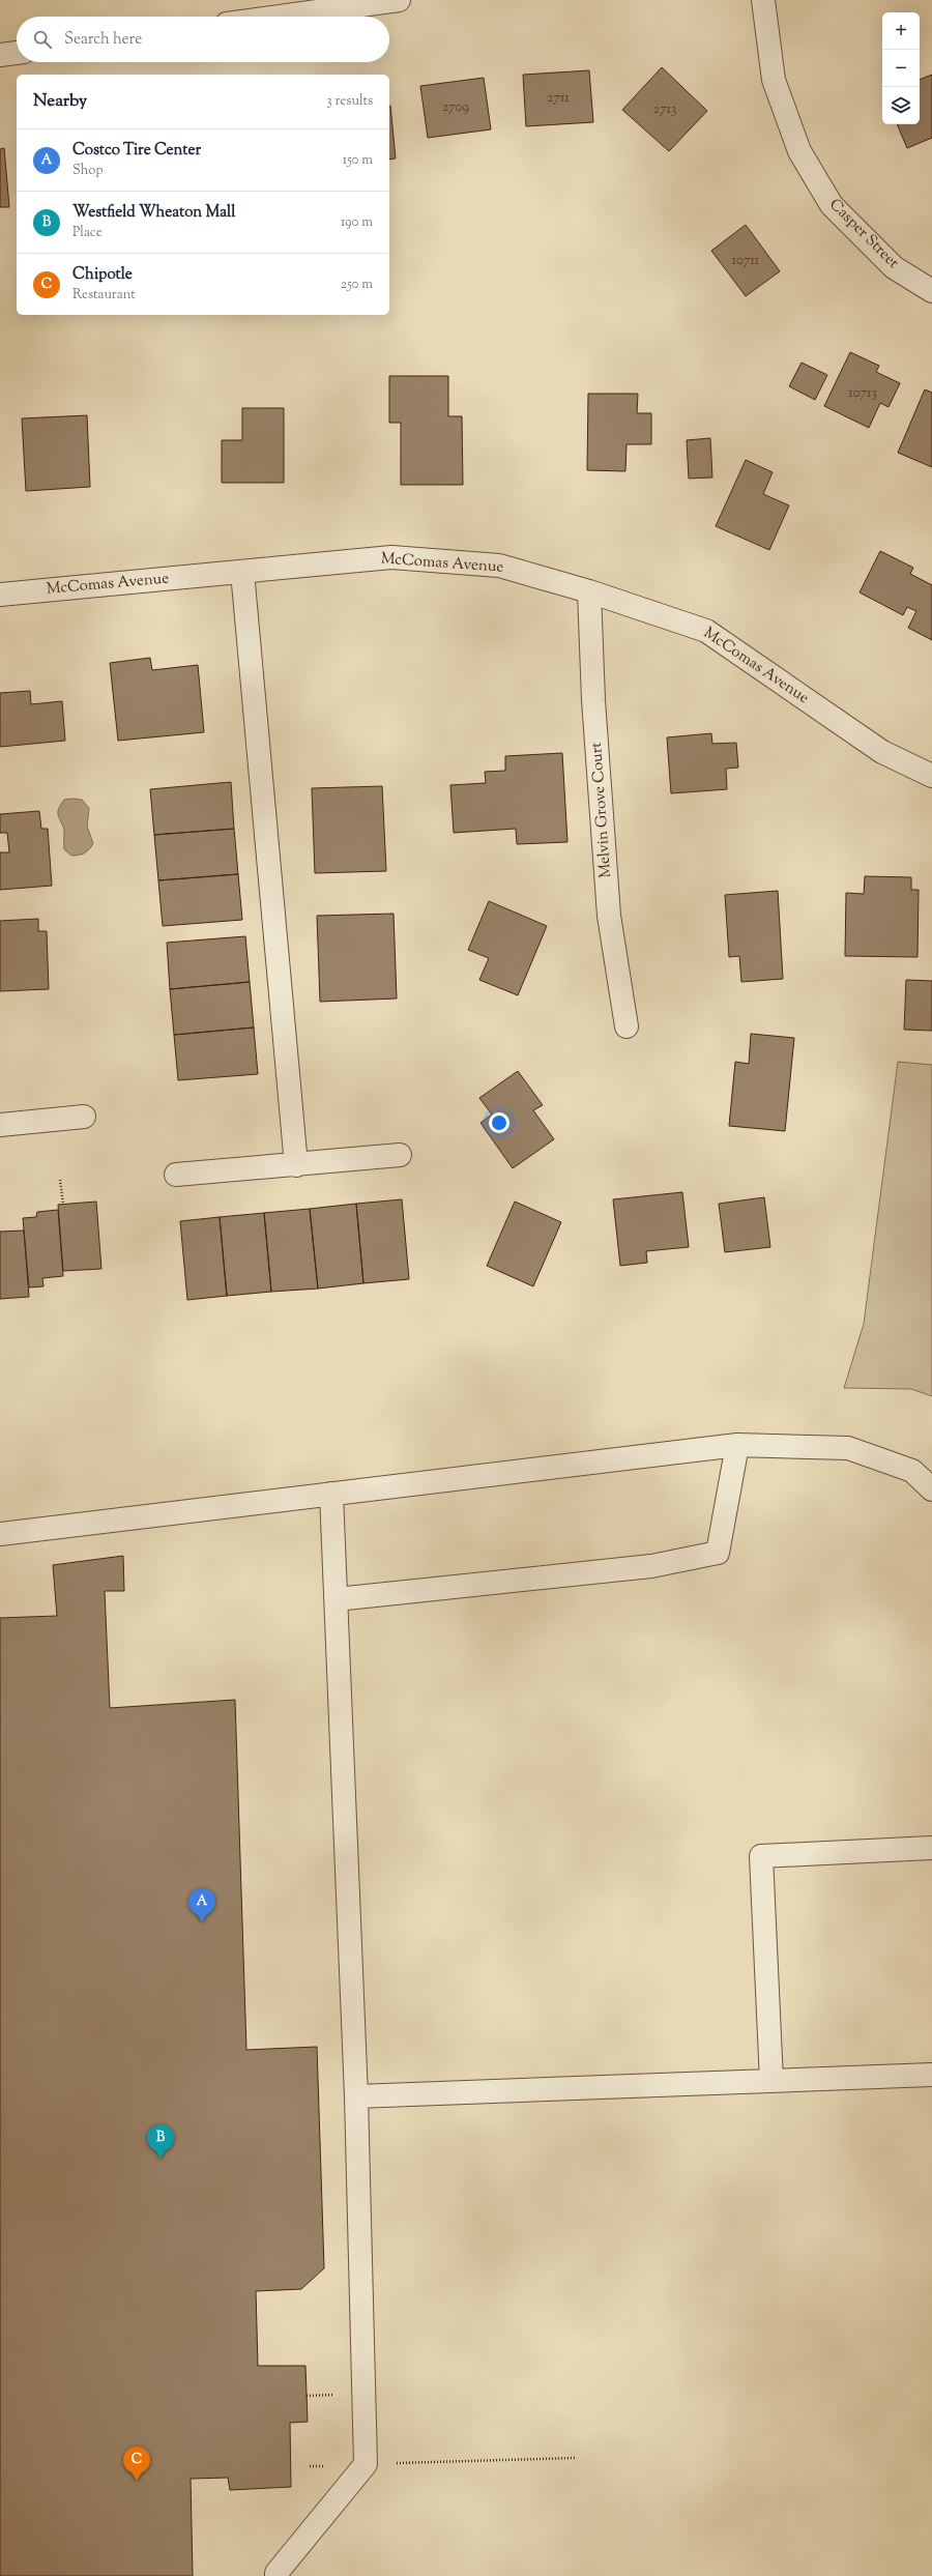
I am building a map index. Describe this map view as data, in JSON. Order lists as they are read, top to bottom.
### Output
{
  "streets": {
    "street": ["Casper Street", "McComas Avenue", "Melvin Grove Court"]
  },
  "crossings": [
    ["McComas Avenue", "Melvin Grove Court"]
  ],
  "house_numbers": [
    "2711",
    "2709",
    "2713",
    "10711",
    "10713"
  ],
  "page": {
    "map_buttons": ["+", "−"],
    "search": "Search here",
    "heading": ["Nearby", "3 results"],
    "list": [
      {
        "mark": "A",
        "name": "Costco Tire Center",
        "note": "Shop",
        "value": "150 m"
      },
      {
        "mark": "B",
        "name": "Westfield Wheaton Mall",
        "note": "Place",
        "value": "190 m"
      },
      {
        "mark": "C",
        "name": "Chipotle",
        "note": "Restaurant",
        "value": "250 m"
      }
    ],
    "pins": ["A", "B", "C"]
  }
}
